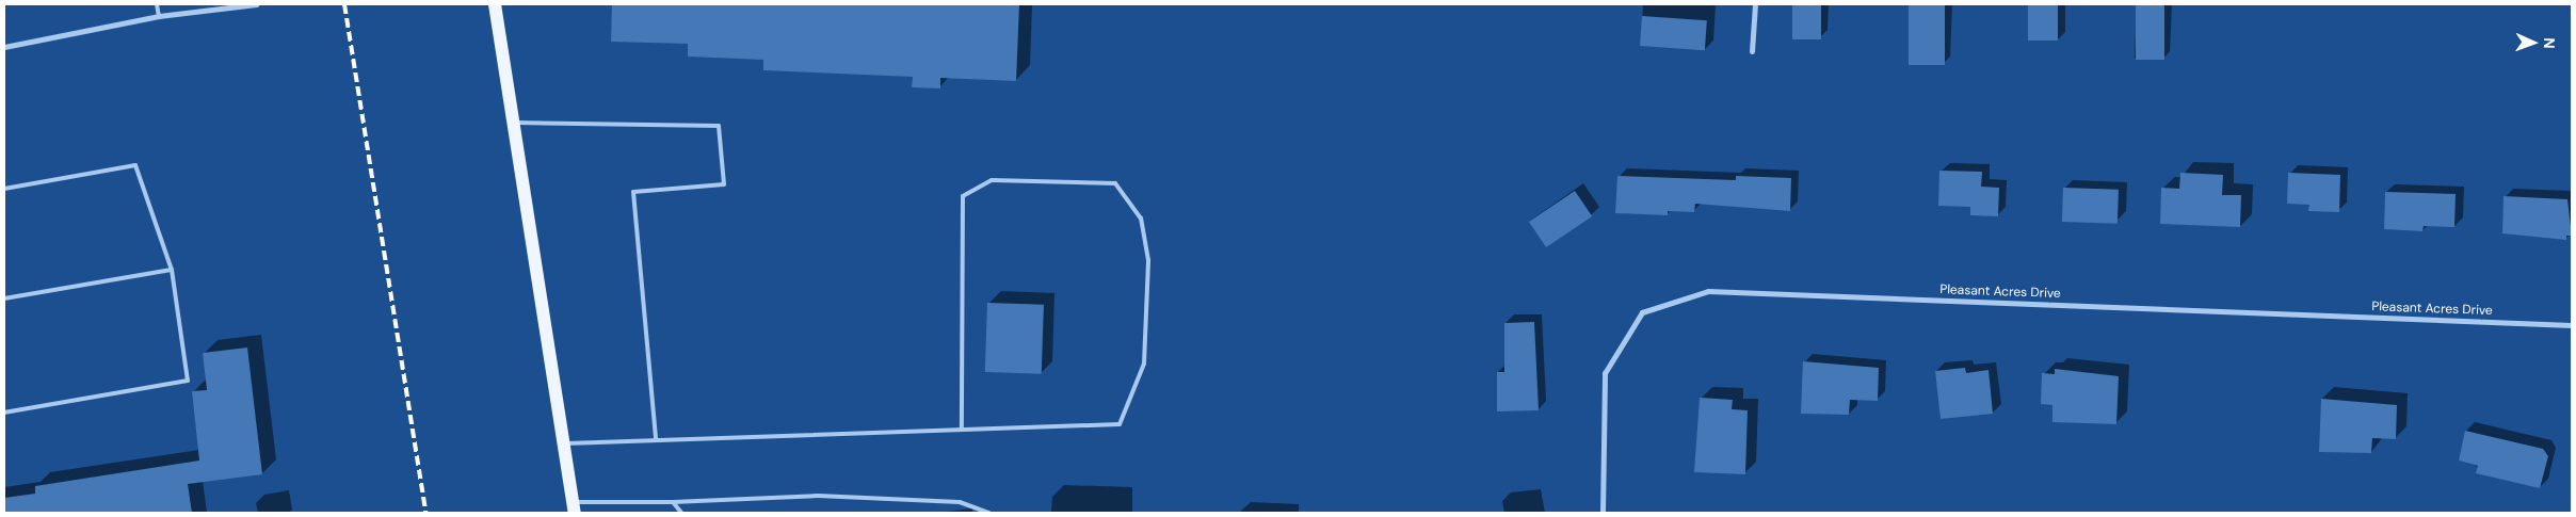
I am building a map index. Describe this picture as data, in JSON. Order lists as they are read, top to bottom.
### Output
{
  "streets": {
    "street": ["Pleasant Acres Drive"]
  },
  "north": "right"
}
